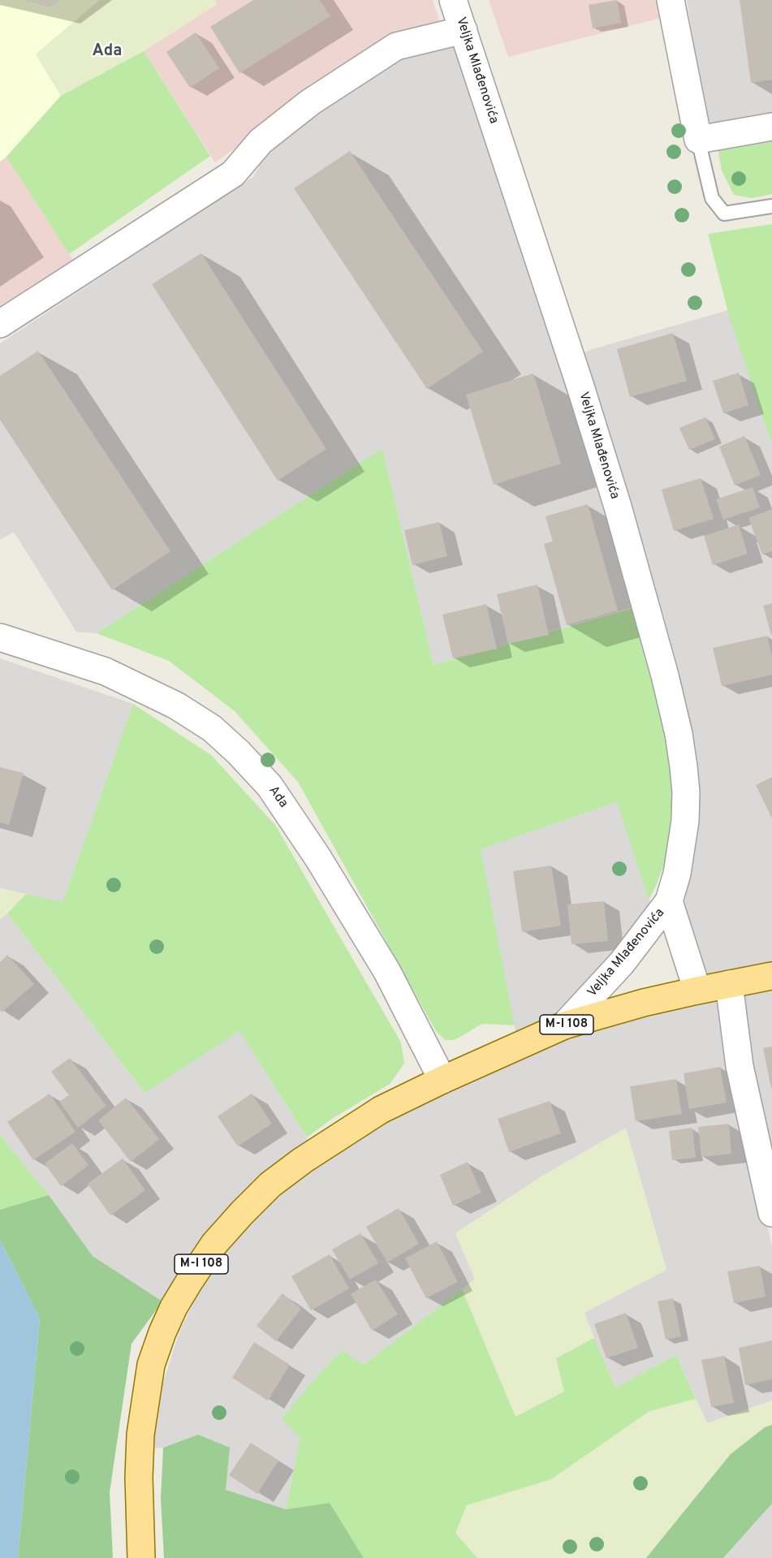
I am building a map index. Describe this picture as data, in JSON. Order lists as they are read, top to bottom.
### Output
{
  "streets": {
    "main road": ["M-I 108"],
    "street": ["Veljka Mlađenovića", "Ada"]
  },
  "crossings": [
    ["Veljka Mlađenovića", "M-I 108"],
    ["Ada", "M-I 108"]
  ],
  "districts": ["Ada"]
}
